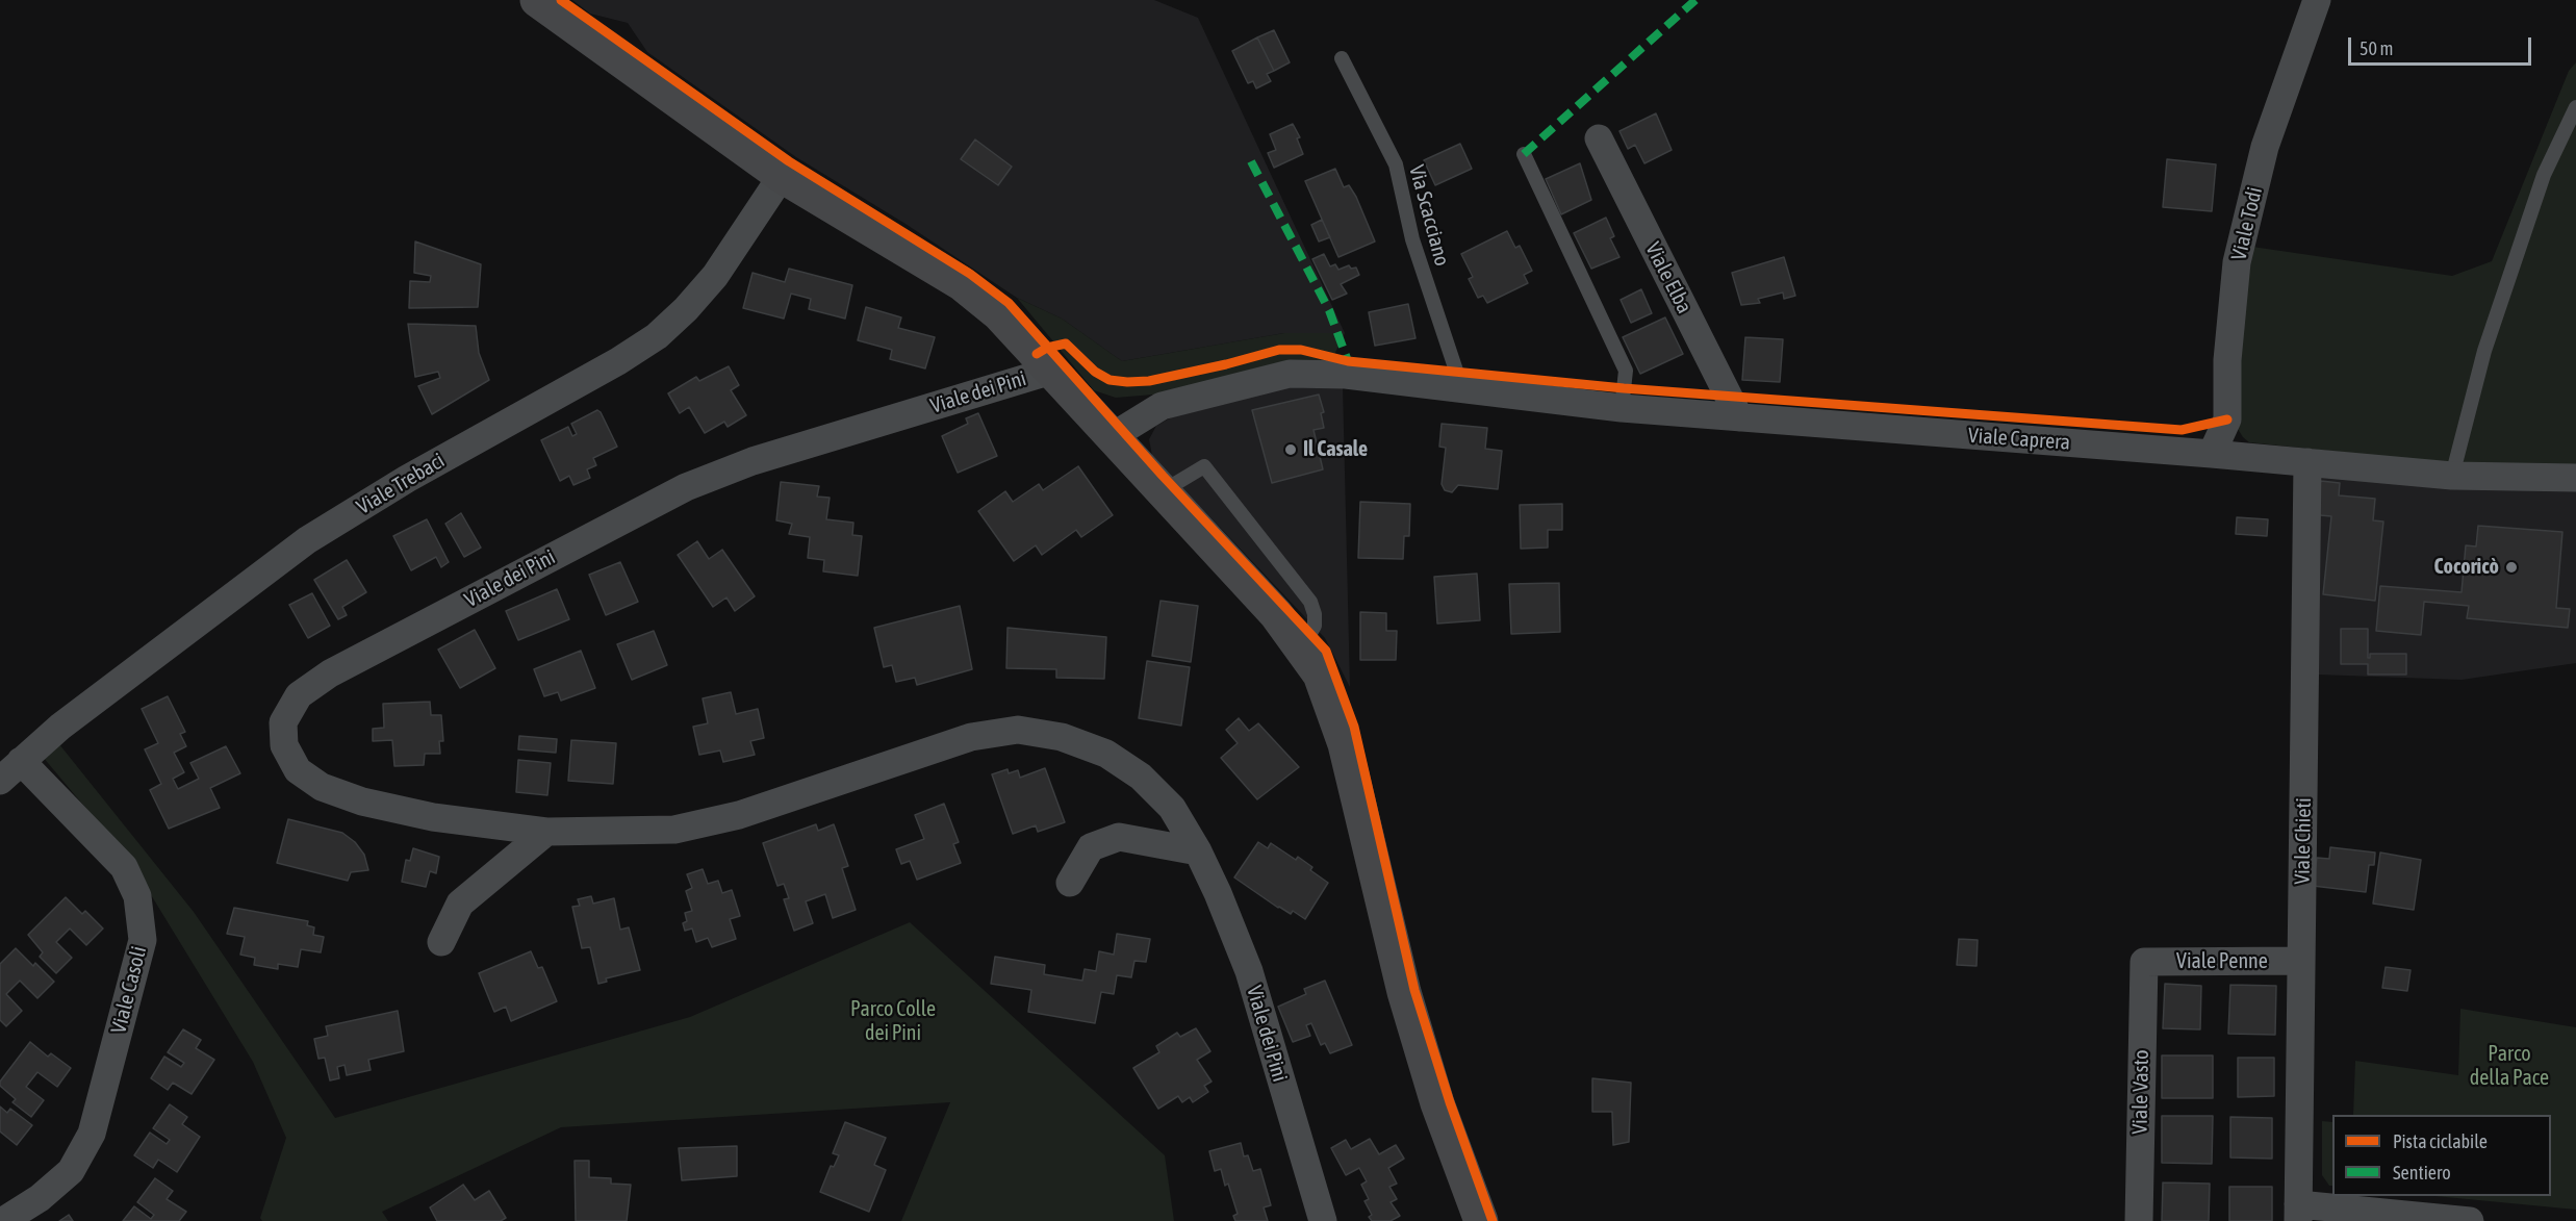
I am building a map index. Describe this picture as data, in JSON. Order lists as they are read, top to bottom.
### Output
{
  "streets": {
    "street": [
      "Viale Todi",
      "Viale Elba",
      "Viale dei Pini",
      "Viale Caprera",
      "Viale Trebaci",
      "Viale Chieti",
      "Viale Penne",
      "Viale Casoli",
      "Viale Vasto"
    ],
    "lane": ["Via Scacciano"]
  },
  "crossings": [
    ["Via Scacciano", "Viale Caprera"],
    ["Viale Todi", "Viale Caprera"],
    ["Viale Elba", "Viale Caprera"],
    ["Viale Caprera", "Viale Chieti"],
    ["Viale Trebaci", "Viale Casoli"],
    ["Viale Chieti", "Viale Penne"],
    ["Viale Penne", "Viale Vasto"]
  ],
  "parks": ["Parco Colle dei Pini", "Parco della Pace"],
  "places": ["Il Casale", "Cocoricò"],
  "legend": ["Pista ciclabile", "Sentiero"],
  "scale_bar": "50 m"
}
